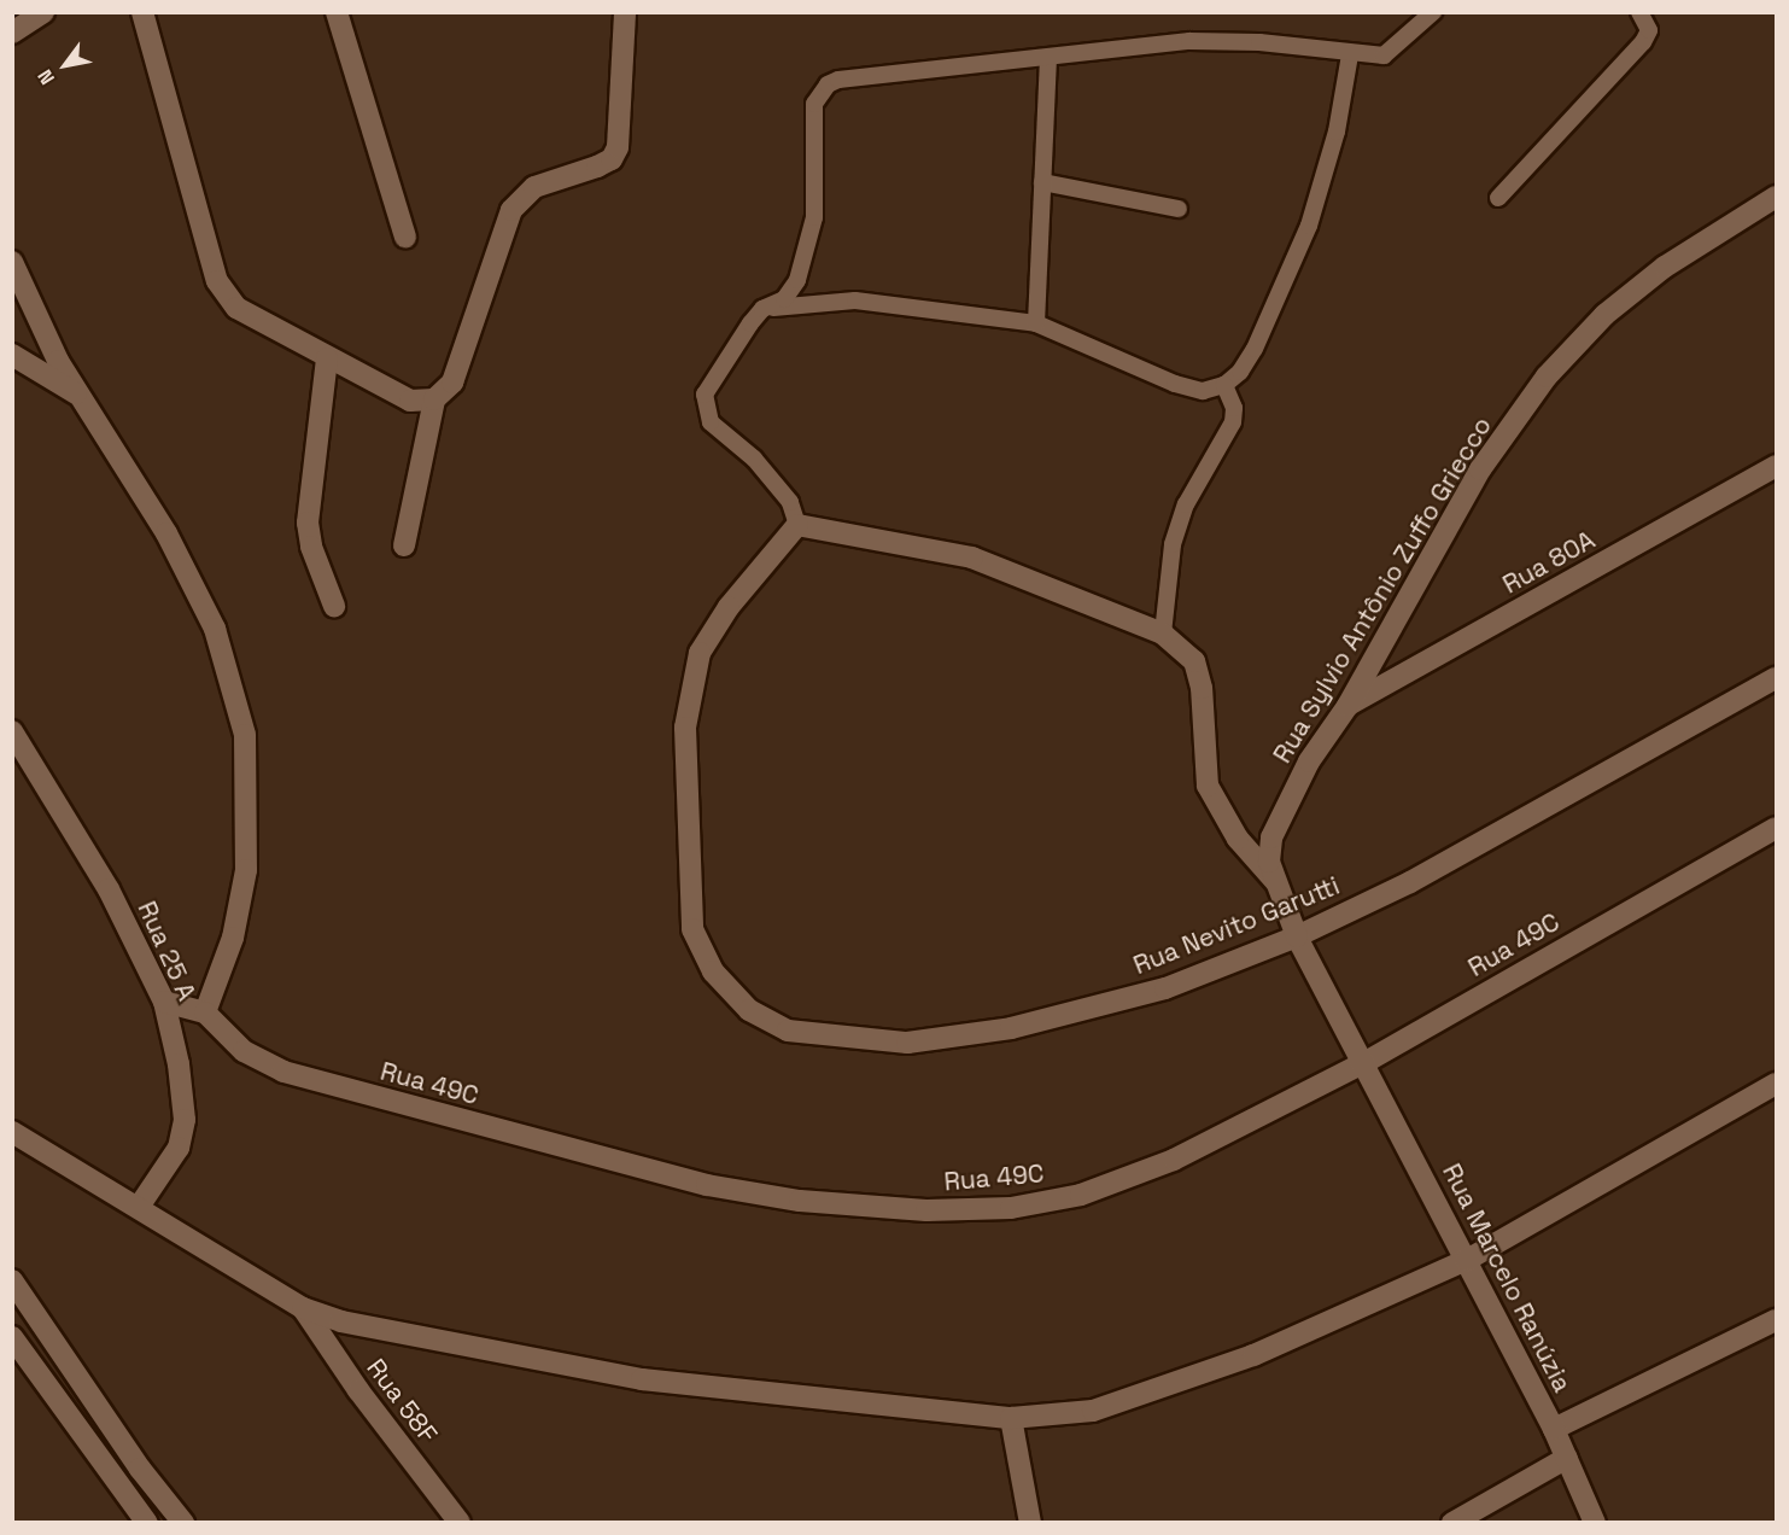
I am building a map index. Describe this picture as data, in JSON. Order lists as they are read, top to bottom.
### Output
{
  "streets": {
    "street": [
      "Rua 80A",
      "Rua Sylvio Antônio Zuffo Griecco",
      "Rua Nevito Garutti",
      "Rua 49C",
      "Rua 25 A",
      "Rua Marcelo Ranúzia",
      "Rua 58F"
    ]
  },
  "crossings": [
    ["Rua 80A", "Rua Sylvio Antônio Zuffo Griecco"],
    ["Rua Sylvio Antônio Zuffo Griecco", "Rua Nevito Garutti"],
    ["Rua Sylvio Antônio Zuffo Griecco", "Rua 49C"],
    ["Rua Sylvio Antônio Zuffo Griecco", "Rua Marcelo Ranúzia"],
    ["Rua 49C", "Rua Marcelo Ranúzia"]
  ],
  "north": "bottom left"
}
